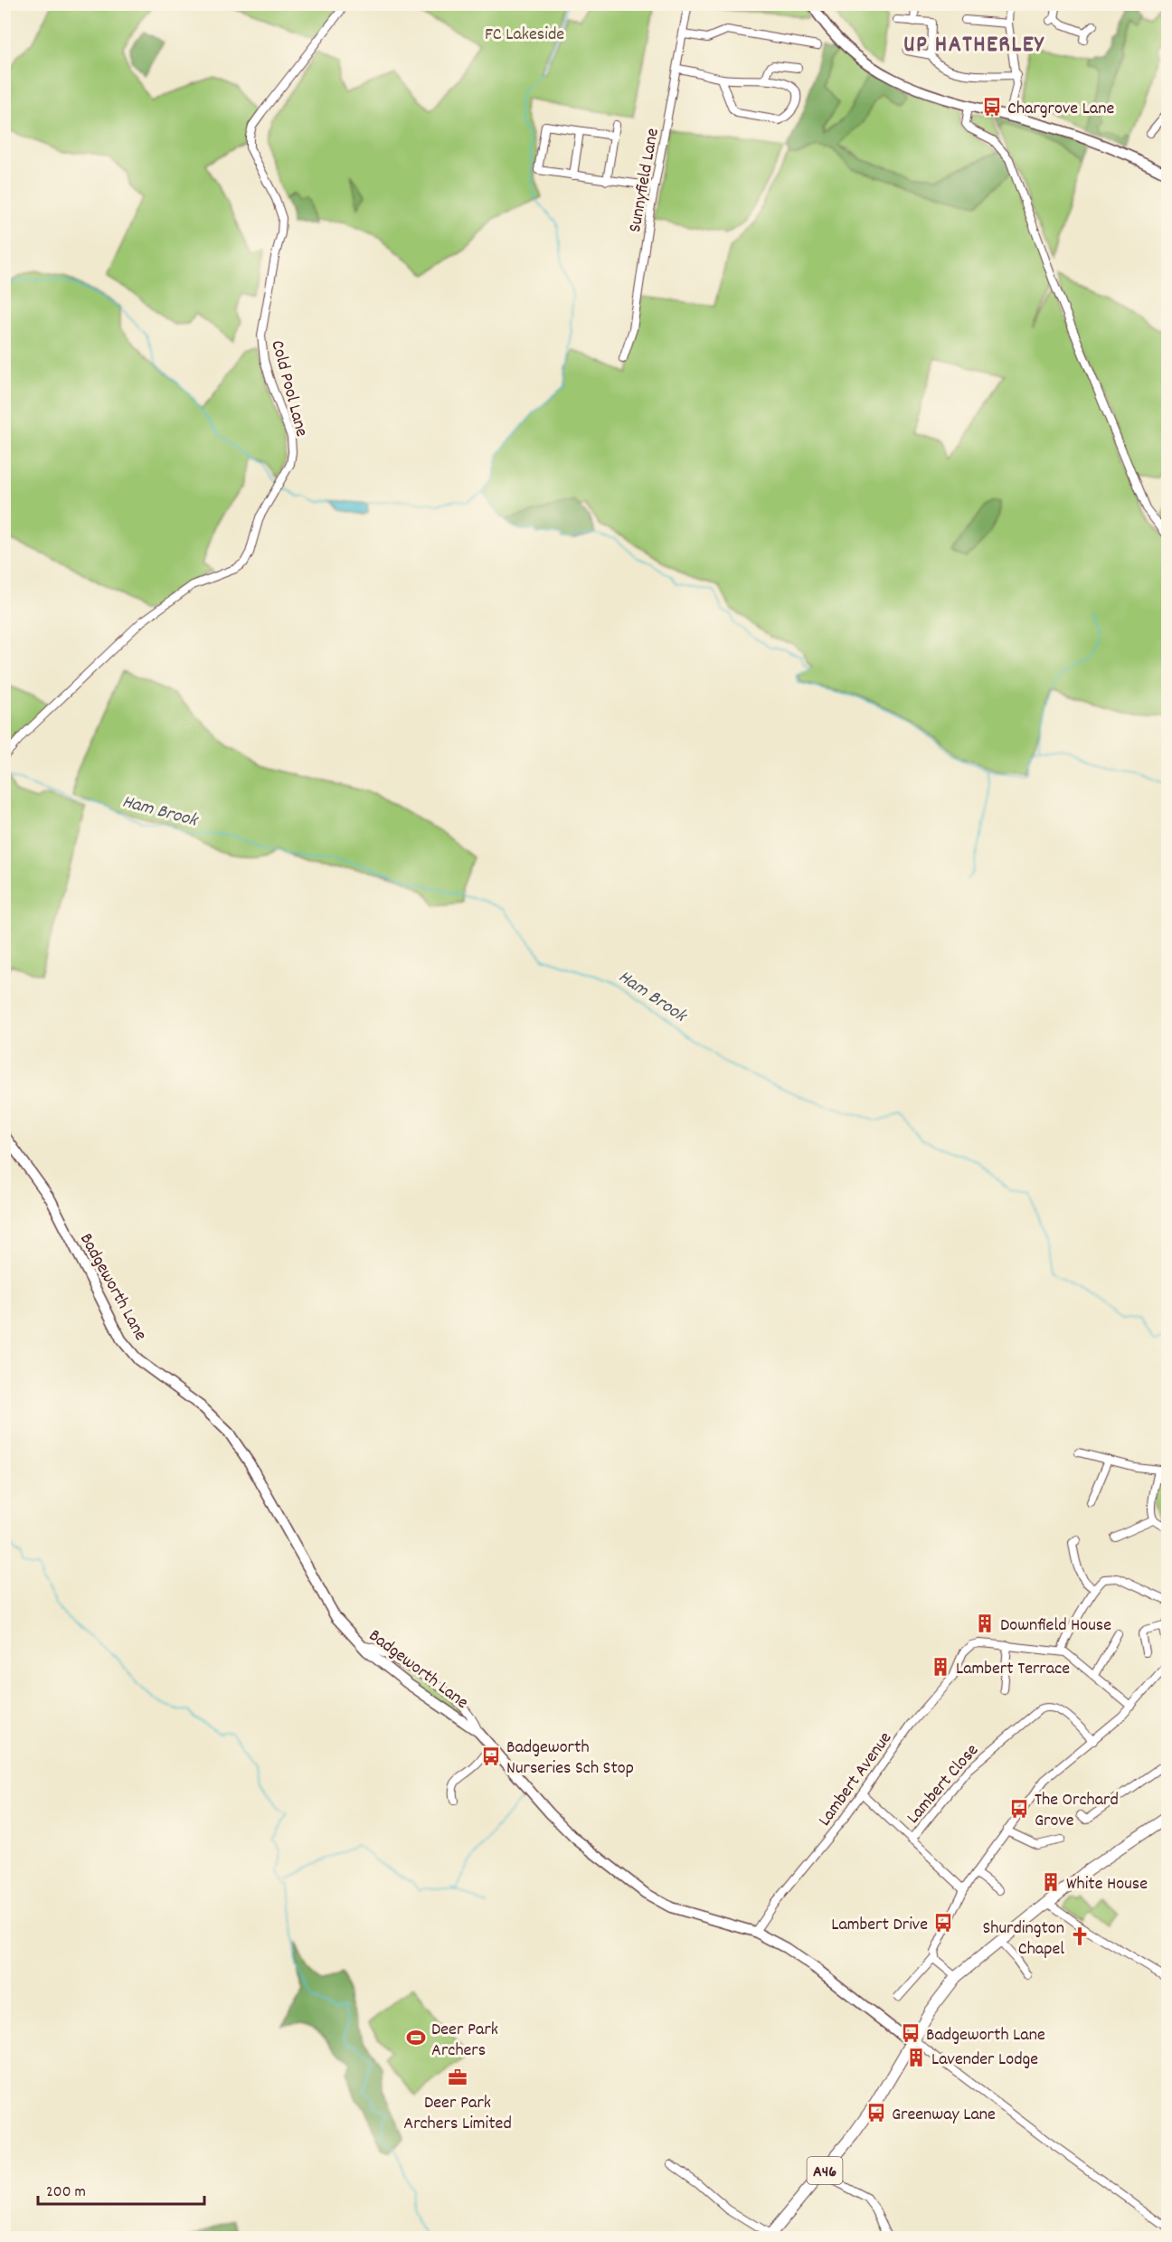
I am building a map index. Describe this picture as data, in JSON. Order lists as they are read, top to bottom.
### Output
{
  "streets": {
    "main road": ["A46"],
    "street": [
      "Sunnyfield Lane",
      "Cold Pool Lane",
      "Badgeworth Lane",
      "Lambert Avenue",
      "Lambert Close"
    ]
  },
  "crossings": [
    ["Badgeworth Lane", "Lambert Avenue"],
    ["Badgeworth Lane", "A46"]
  ],
  "districts": ["UP HATHERLEY"],
  "water": ["Ham Brook"],
  "parks": ["FC Lakeside"],
  "places": {
    "bus stop": [
      "Chargrove Lane",
      "Badgeworth Nurseries Sch Stop",
      "The Orchard Grove",
      "Lambert Drive",
      "Badgeworth Lane",
      "Greenway Lane"
    ],
    "building": [
      "Downfield House",
      "Lambert Terrace",
      "White House",
      "Lavender Lodge"
    ],
    "church": ["Shurdington Chapel"],
    "sports": ["Deer Park Archers"],
    "office": ["Deer Park Archers Limited"]
  },
  "scale_bar": "200 m"
}
